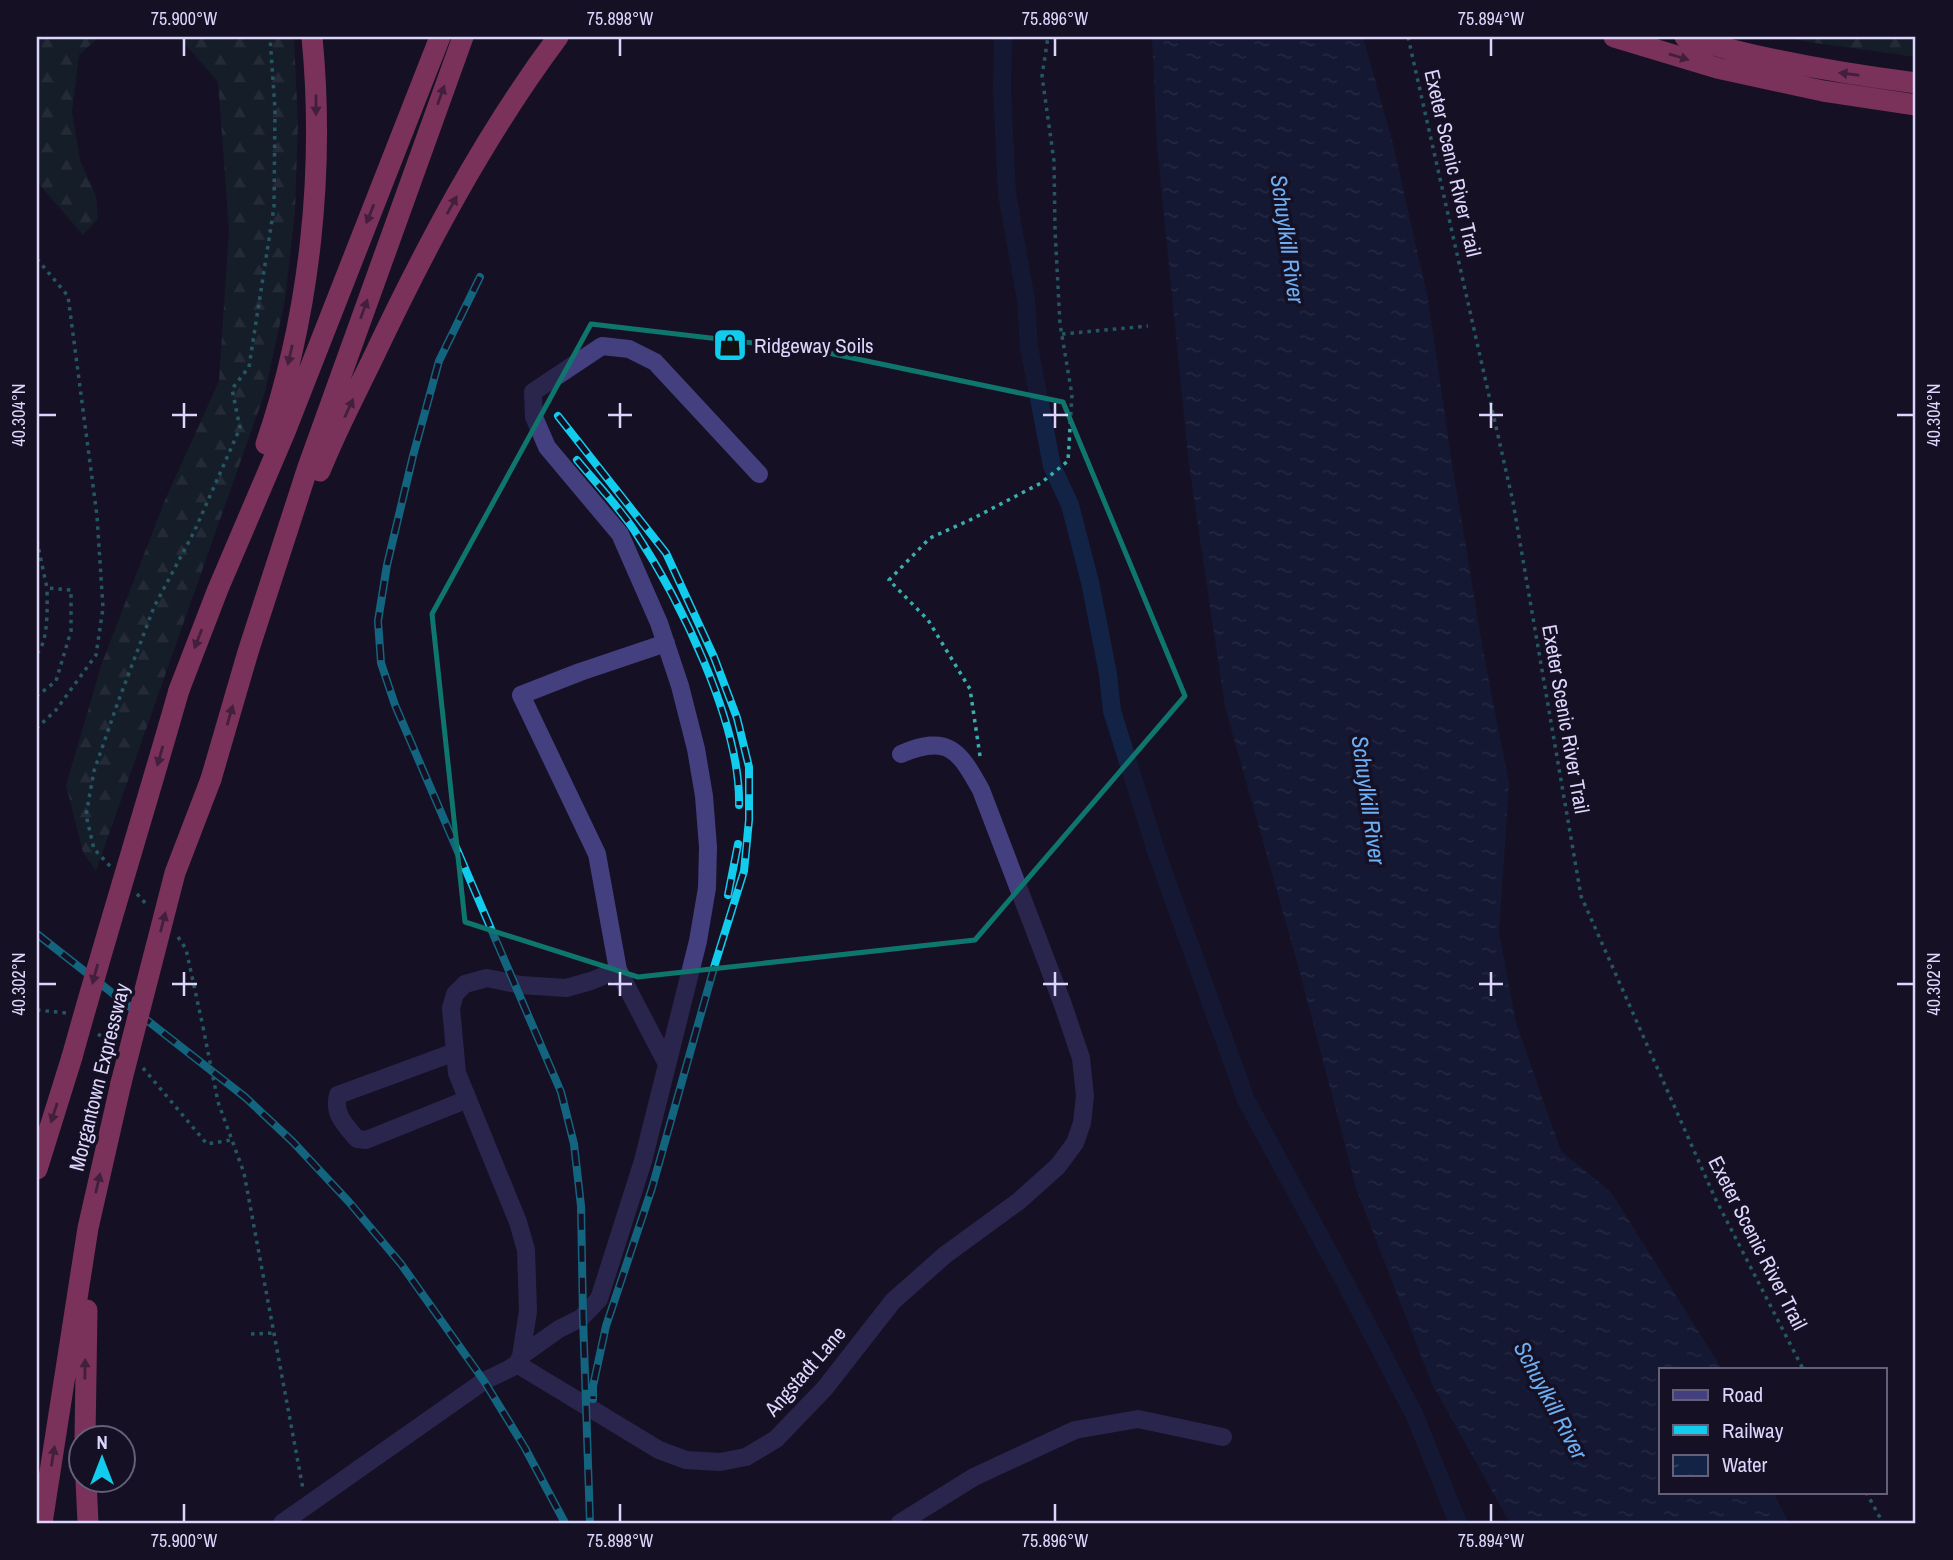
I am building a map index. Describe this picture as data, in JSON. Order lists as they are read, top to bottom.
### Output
{
  "streets": {
    "highway": ["Morgantown Expressway"],
    "lane": ["Angstadt Lane"],
    "path": ["Exeter Scenic River Trail"]
  },
  "water": ["Schuylkill River"],
  "places": {
    "shop": ["Ridgeway Soils"]
  },
  "legend": ["Road", "Railway", "Water"],
  "north": "top",
  "coordinates": [
    "75.900°W",
    "75.898°W",
    "75.896°W",
    "75.894°W",
    "40.304°N",
    "40.302°N"
  ]
}
